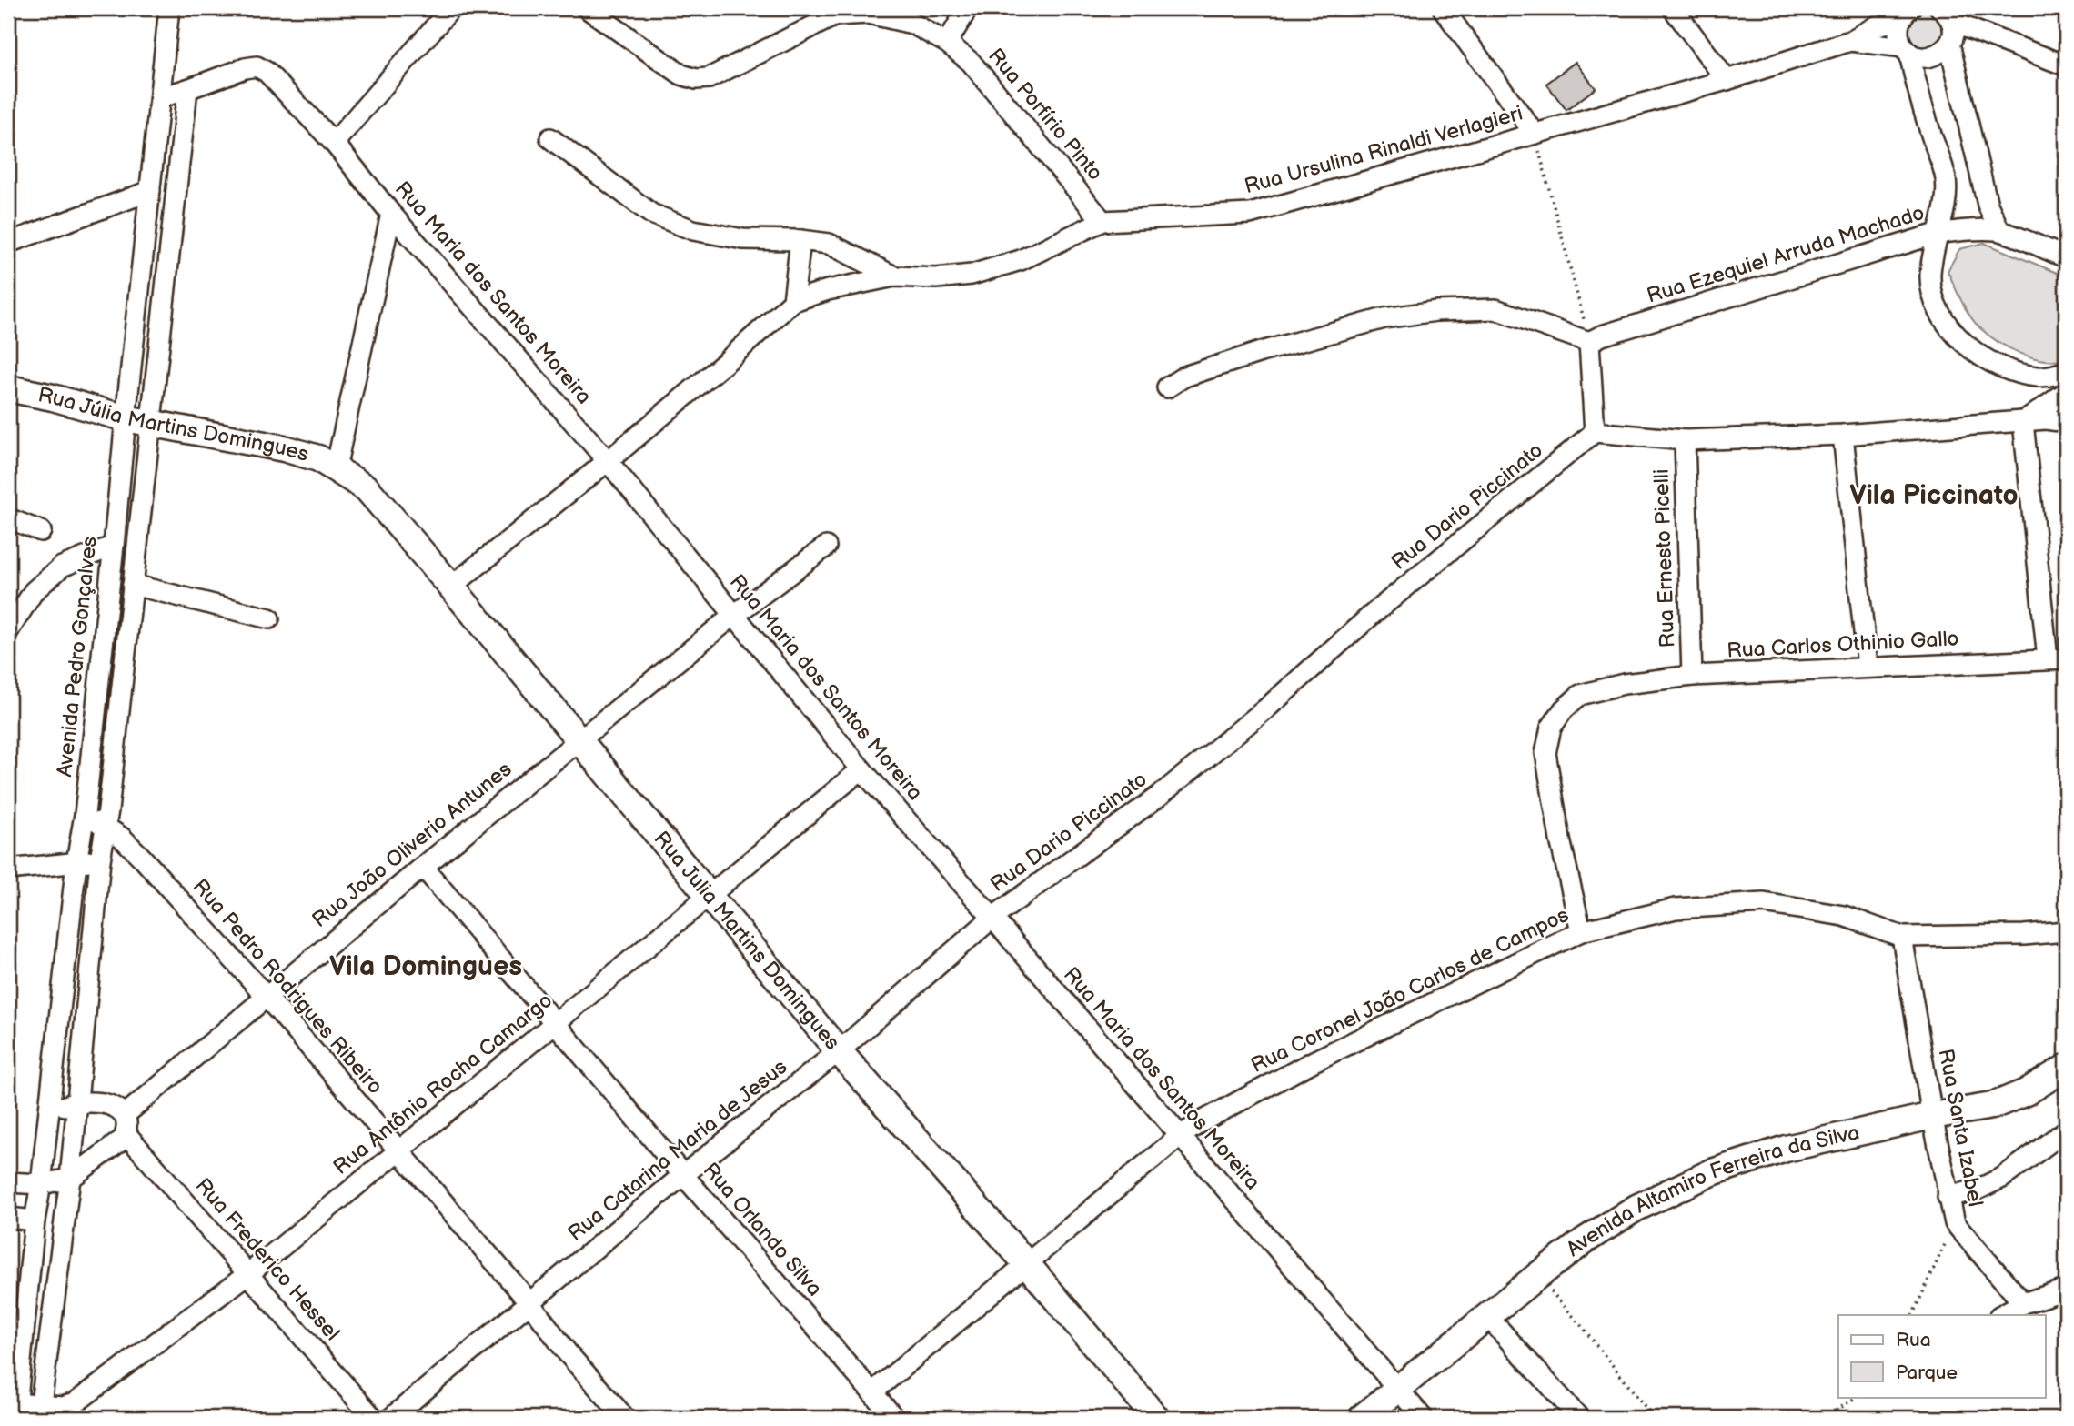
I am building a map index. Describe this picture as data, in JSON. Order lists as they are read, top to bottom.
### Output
{
  "streets": {
    "main road": ["Rua Júlia Martins Domingues", "Rua Julia Martins Domingues", "Avenida Altamiro Ferreira da Silva"],
    "street": [
      "Rua Porfírio Pinto",
      "Rua Ursulina Rinaldi Verlagieri",
      "Rua Ezequiel Arruda Machado",
      "Rua Maria dos Santos Moreira",
      "Rua Dario Piccinato",
      "Rua Ernesto Picelli",
      "Rua Carlos Othinio Gallo",
      "Avenida Pedro Gonçalves",
      "Rua João Oliverio Antunes",
      "Rua Pedro Rodrigues Ribeiro",
      "Rua Coronel João Carlos de Campos",
      "Rua Antônio Rocha Camargo",
      "Rua Santa Izabel",
      "Rua Catarina Maria de Jesus",
      "Rua Orlando Silva",
      "Rua Frederico Hessel"
    ]
  },
  "crossings": [
    ["Rua Porfírio Pinto", "Rua Ursulina Rinaldi Verlagieri"],
    ["Rua Ursulina Rinaldi Verlagieri", "Rua Maria dos Santos Moreira"],
    ["Rua Ursulina Rinaldi Verlagieri", "Rua Julia Martins Domingues"],
    ["Rua Maria dos Santos Moreira", "Rua Dario Piccinato"],
    ["Rua Maria dos Santos Moreira", "Avenida Pedro Gonçalves"],
    ["Rua Maria dos Santos Moreira", "Rua João Oliverio Antunes"],
    ["Rua Maria dos Santos Moreira", "Rua Coronel João Carlos de Campos"],
    ["Rua Maria dos Santos Moreira", "Rua Antônio Rocha Camargo"],
    ["Rua Maria dos Santos Moreira", "Rua Catarina Maria de Jesus"],
    ["Rua Maria dos Santos Moreira", "Avenida Altamiro Ferreira da Silva"],
    ["Rua Júlia Martins Domingues", "Avenida Pedro Gonçalves"],
    ["Rua Júlia Martins Domingues", "Rua Julia Martins Domingues"],
    ["Rua Dario Piccinato", "Rua Catarina Maria de Jesus"],
    ["Rua Ernesto Picelli", "Rua Carlos Othinio Gallo"],
    ["Rua Carlos Othinio Gallo", "Rua Coronel João Carlos de Campos"],
    ["Avenida Pedro Gonçalves", "Rua Pedro Rodrigues Ribeiro"],
    ["Avenida Pedro Gonçalves", "Rua Antônio Rocha Camargo"],
    ["Rua João Oliverio Antunes", "Rua Julia Martins Domingues"],
    ["Rua João Oliverio Antunes", "Rua Pedro Rodrigues Ribeiro"],
    ["Rua João Oliverio Antunes", "Rua Orlando Silva"],
    ["Rua João Oliverio Antunes", "Rua Frederico Hessel"],
    ["Rua Julia Martins Domingues", "Rua Coronel João Carlos de Campos"],
    ["Rua Julia Martins Domingues", "Rua Antônio Rocha Camargo"],
    ["Rua Julia Martins Domingues", "Rua Catarina Maria de Jesus"],
    ["Rua Pedro Rodrigues Ribeiro", "Rua Antônio Rocha Camargo"],
    ["Rua Pedro Rodrigues Ribeiro", "Rua Catarina Maria de Jesus"],
    ["Rua Coronel João Carlos de Campos", "Rua Santa Izabel"],
    ["Rua Coronel João Carlos de Campos", "Rua Orlando Silva"],
    ["Rua Antônio Rocha Camargo", "Rua Orlando Silva"],
    ["Rua Antônio Rocha Camargo", "Rua Frederico Hessel"],
    ["Rua Santa Izabel", "Avenida Altamiro Ferreira da Silva"],
    ["Rua Catarina Maria de Jesus", "Rua Orlando Silva"]
  ],
  "districts": ["Vila Piccinato", "Vila Domingues"],
  "legend": ["Rua", "Parque"]
}
